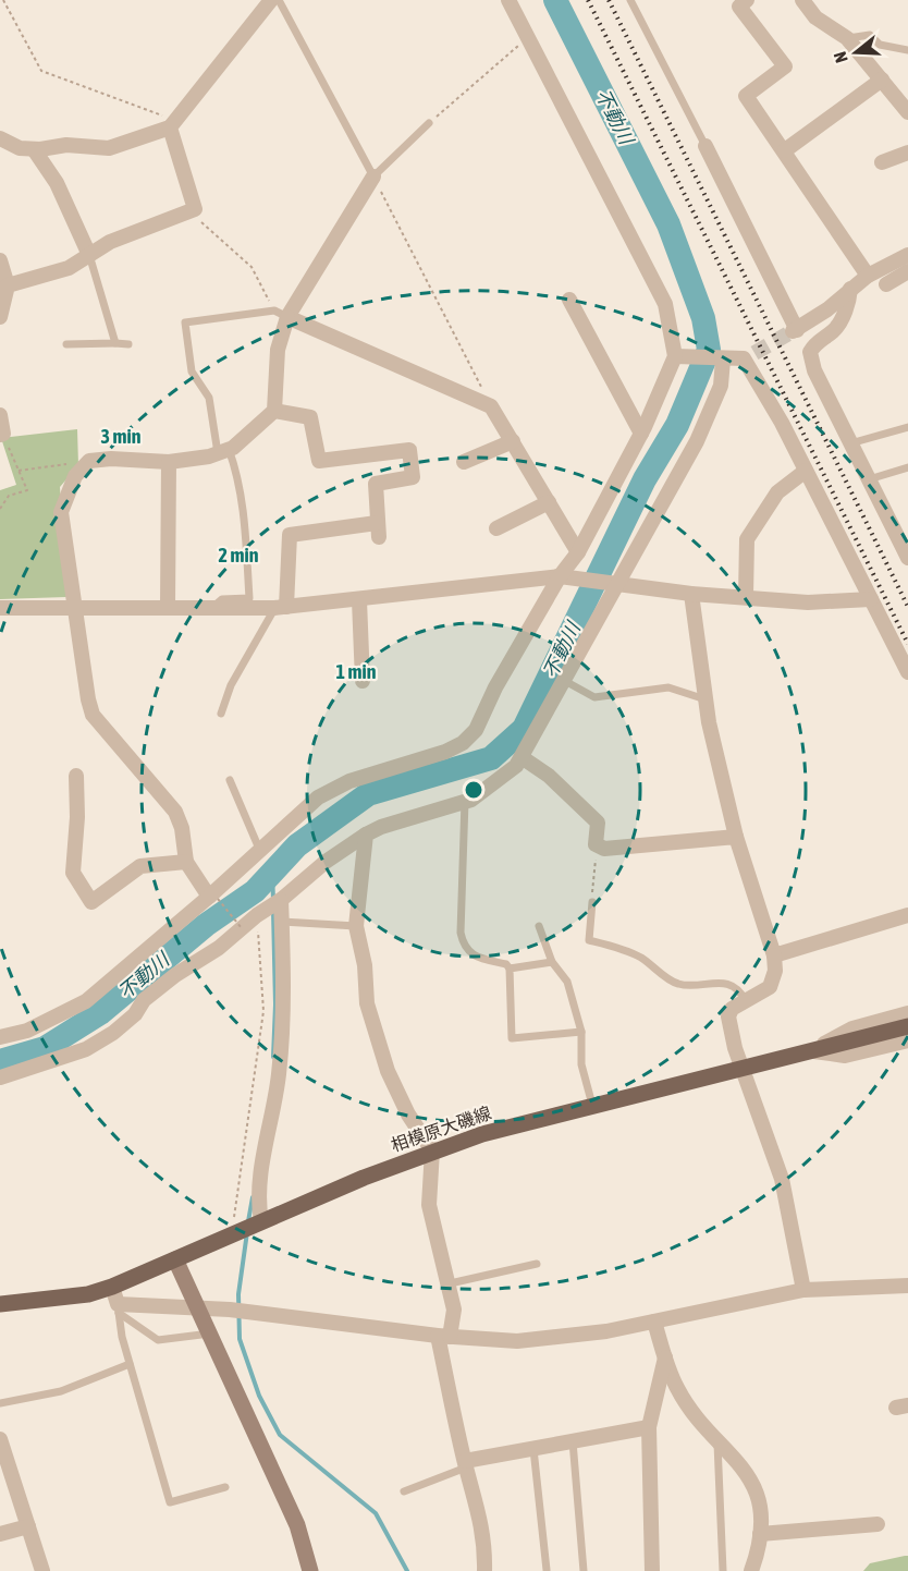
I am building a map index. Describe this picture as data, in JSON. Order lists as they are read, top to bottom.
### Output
{
  "streets": {
    "main road": ["相模原大磯線"]
  },
  "water": ["不動川"],
  "north": "left",
  "rings": ["3 min", "2 min", "1 min"]
}
